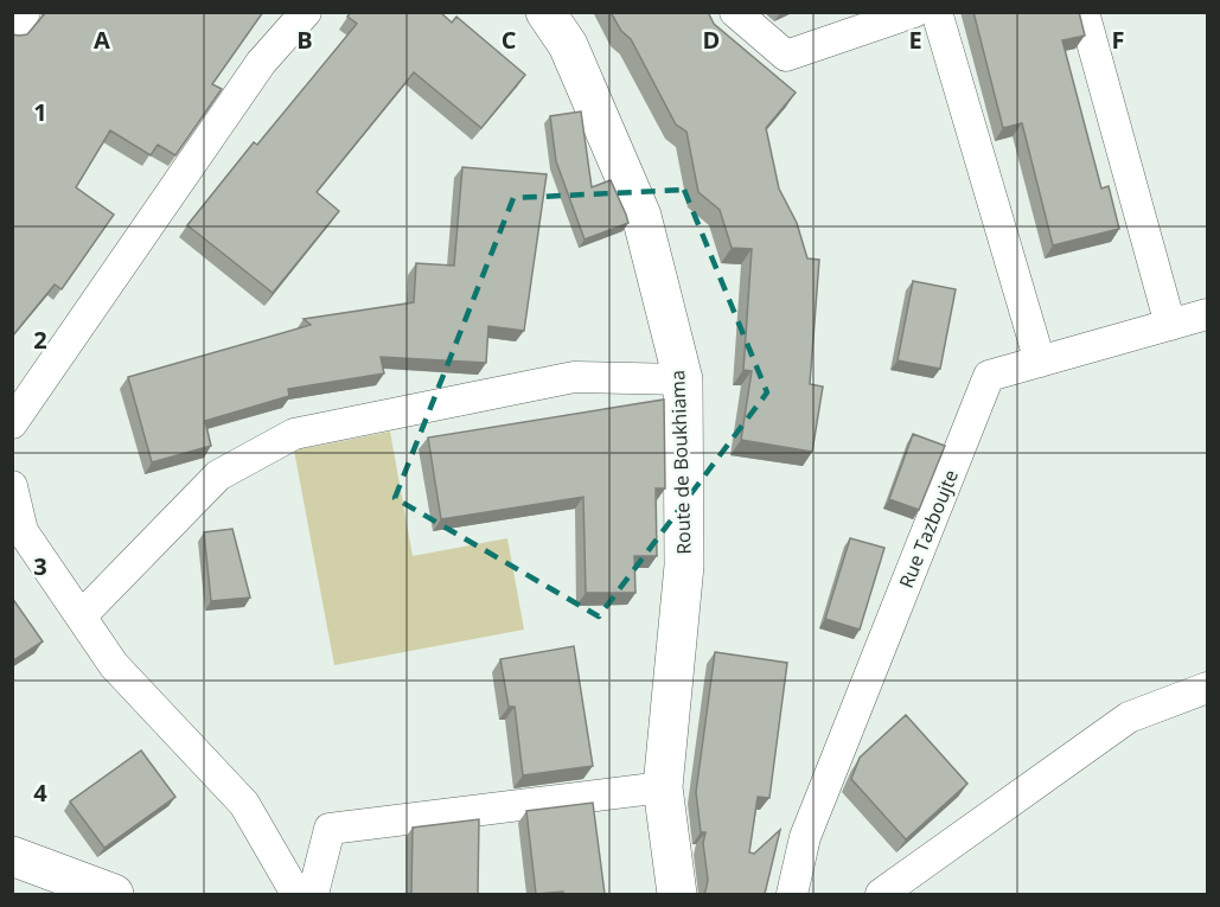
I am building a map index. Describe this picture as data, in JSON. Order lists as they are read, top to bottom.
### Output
{
  "streets": {
    "street": ["Route de Boukhiama", "Rue Tazboujte"]
  },
  "grid": {
    "columns": [
      "A",
      "B",
      "C",
      "D",
      "E",
      "F"
    ],
    "rows": [
      "1",
      "2",
      "3",
      "4"
    ]
  }
}
